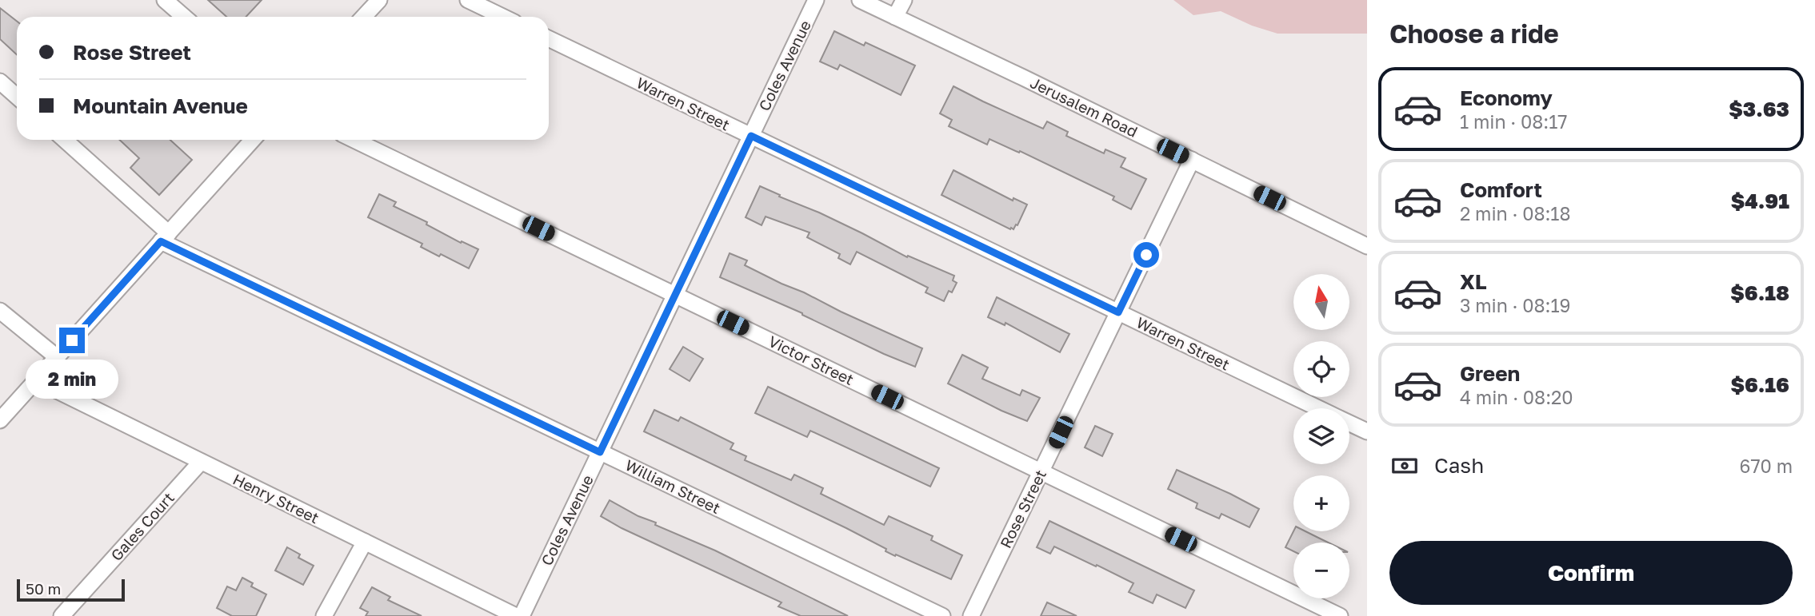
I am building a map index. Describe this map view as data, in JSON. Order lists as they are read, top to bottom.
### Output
{
  "streets": {
    "street": [
      "Coles Avenue",
      "Warren Street",
      "Jerusalem Road",
      "Victor Street",
      "William Street",
      "Henry Street",
      "Rose Street",
      "Gales Court"
    ]
  },
  "crossings": [
    ["Coles Avenue", "Warren Street"],
    ["Coles Avenue", "Victor Street"],
    ["Coles Avenue", "William Street"],
    ["Warren Street", "Rose Street"],
    ["Jerusalem Road", "Rose Street"],
    ["Victor Street", "Rose Street"],
    ["Henry Street", "Gales Court"]
  ],
  "scale_bar": "50 m",
  "north": "top",
  "page": {
    "heading": "Choose a ride",
    "banner": ["Rose Street", "Mountain Avenue"],
    "list": [
      {
        "name": "Economy",
        "note": "1 min · 08:17",
        "value": "$3.63"
      },
      {
        "name": "Comfort",
        "note": "2 min · 08:18",
        "value": "$4.91"
      },
      {
        "name": "XL",
        "note": "3 min · 08:19",
        "value": "$6.18"
      },
      {
        "name": "Green",
        "note": "4 min · 08:20",
        "value": "$6.16"
      }
    ],
    "map_buttons": ["+", "−"],
    "bubble": "2 min",
    "pay": ["Cash", "670 m"],
    "buttons": "Confirm",
    "scale": "50 m"
  }
}
